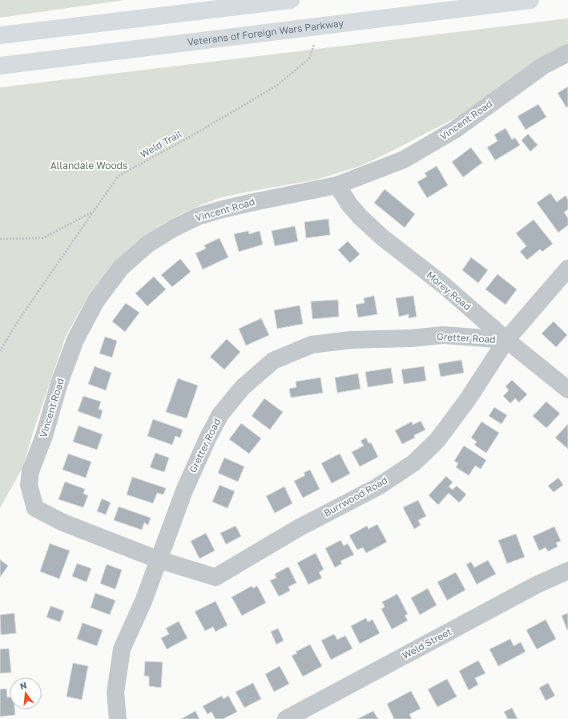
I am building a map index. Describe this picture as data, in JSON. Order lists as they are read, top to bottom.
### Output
{
  "streets": {
    "highway": ["Veterans of Foreign Wars Parkway"],
    "street": [
      "Vincent Road",
      "Morey Road",
      "Gretter Road",
      "Burrwood Road",
      "Weld Street"
    ],
    "path": ["Weld Trail"]
  },
  "crossings": [
    ["Vincent Road", "Morey Road"],
    ["Vincent Road", "Gretter Road"],
    ["Vincent Road", "Burrwood Road"],
    ["Morey Road", "Gretter Road"],
    ["Morey Road", "Burrwood Road"],
    ["Gretter Road", "Burrwood Road"]
  ],
  "parks": ["Allandale Woods"],
  "north": "top"
}
